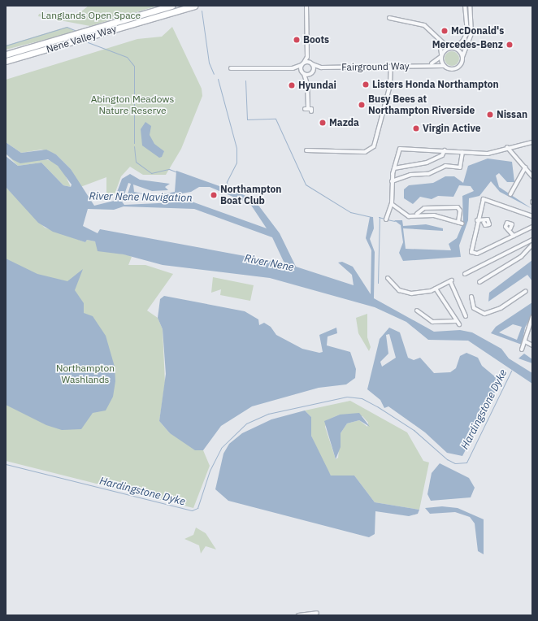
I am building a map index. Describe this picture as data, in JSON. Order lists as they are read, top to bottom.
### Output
{
  "streets": {
    "highway": ["Nene Valley Way"],
    "street": ["Fairground Way"]
  },
  "water": ["River Nene Navigation", "River Nene", "Hardingstone Dyke"],
  "parks": ["Langlands Open Space", "Abington Meadows Nature Reserve", "Northampton Washlands"],
  "places": [
    "McDonald's",
    "Boots",
    "Mercedes-Benz",
    "Listers Honda Northampton",
    "Hyundai",
    "Busy Bees at Northampton Riverside",
    "Nissan",
    "Mazda",
    "Virgin Active",
    "Northampton Boat Club"
  ]
}
